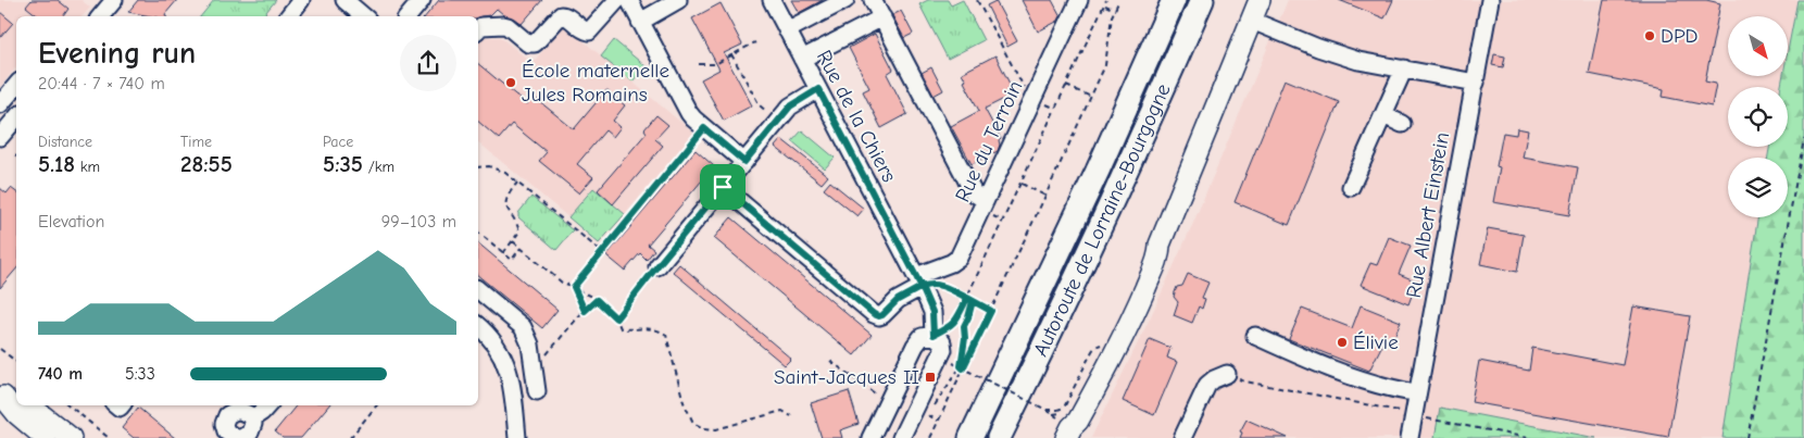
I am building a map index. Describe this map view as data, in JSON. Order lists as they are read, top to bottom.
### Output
{
  "streets": {
    "highway": ["Autoroute de Lorraine-Bourgogne"],
    "street": ["Rue de la Chiers", "Rue du Terroin", "Rue Albert Einstein"]
  },
  "crossings": [
    ["Rue de la Chiers", "Rue du Terroin"]
  ],
  "places": {
    "other": ["DPD", "École maternelle Jules Romains", "Élivie"],
    "transit": ["Saint-Jacques II"]
  },
  "north": "bottom right",
  "page": {
    "heading": ["Evening run", "20:44 · 7 × 740 m"],
    "stats": [
      ["Distance", "5.18 km"],
      ["Time", "28:55"],
      ["Pace", "5:35 /km"]
    ],
    "chart": ["Elevation", "99–103 m"],
    "list": [
      {
        "name": "740 m",
        "note": "5:33"
      }
    ]
  }
}
